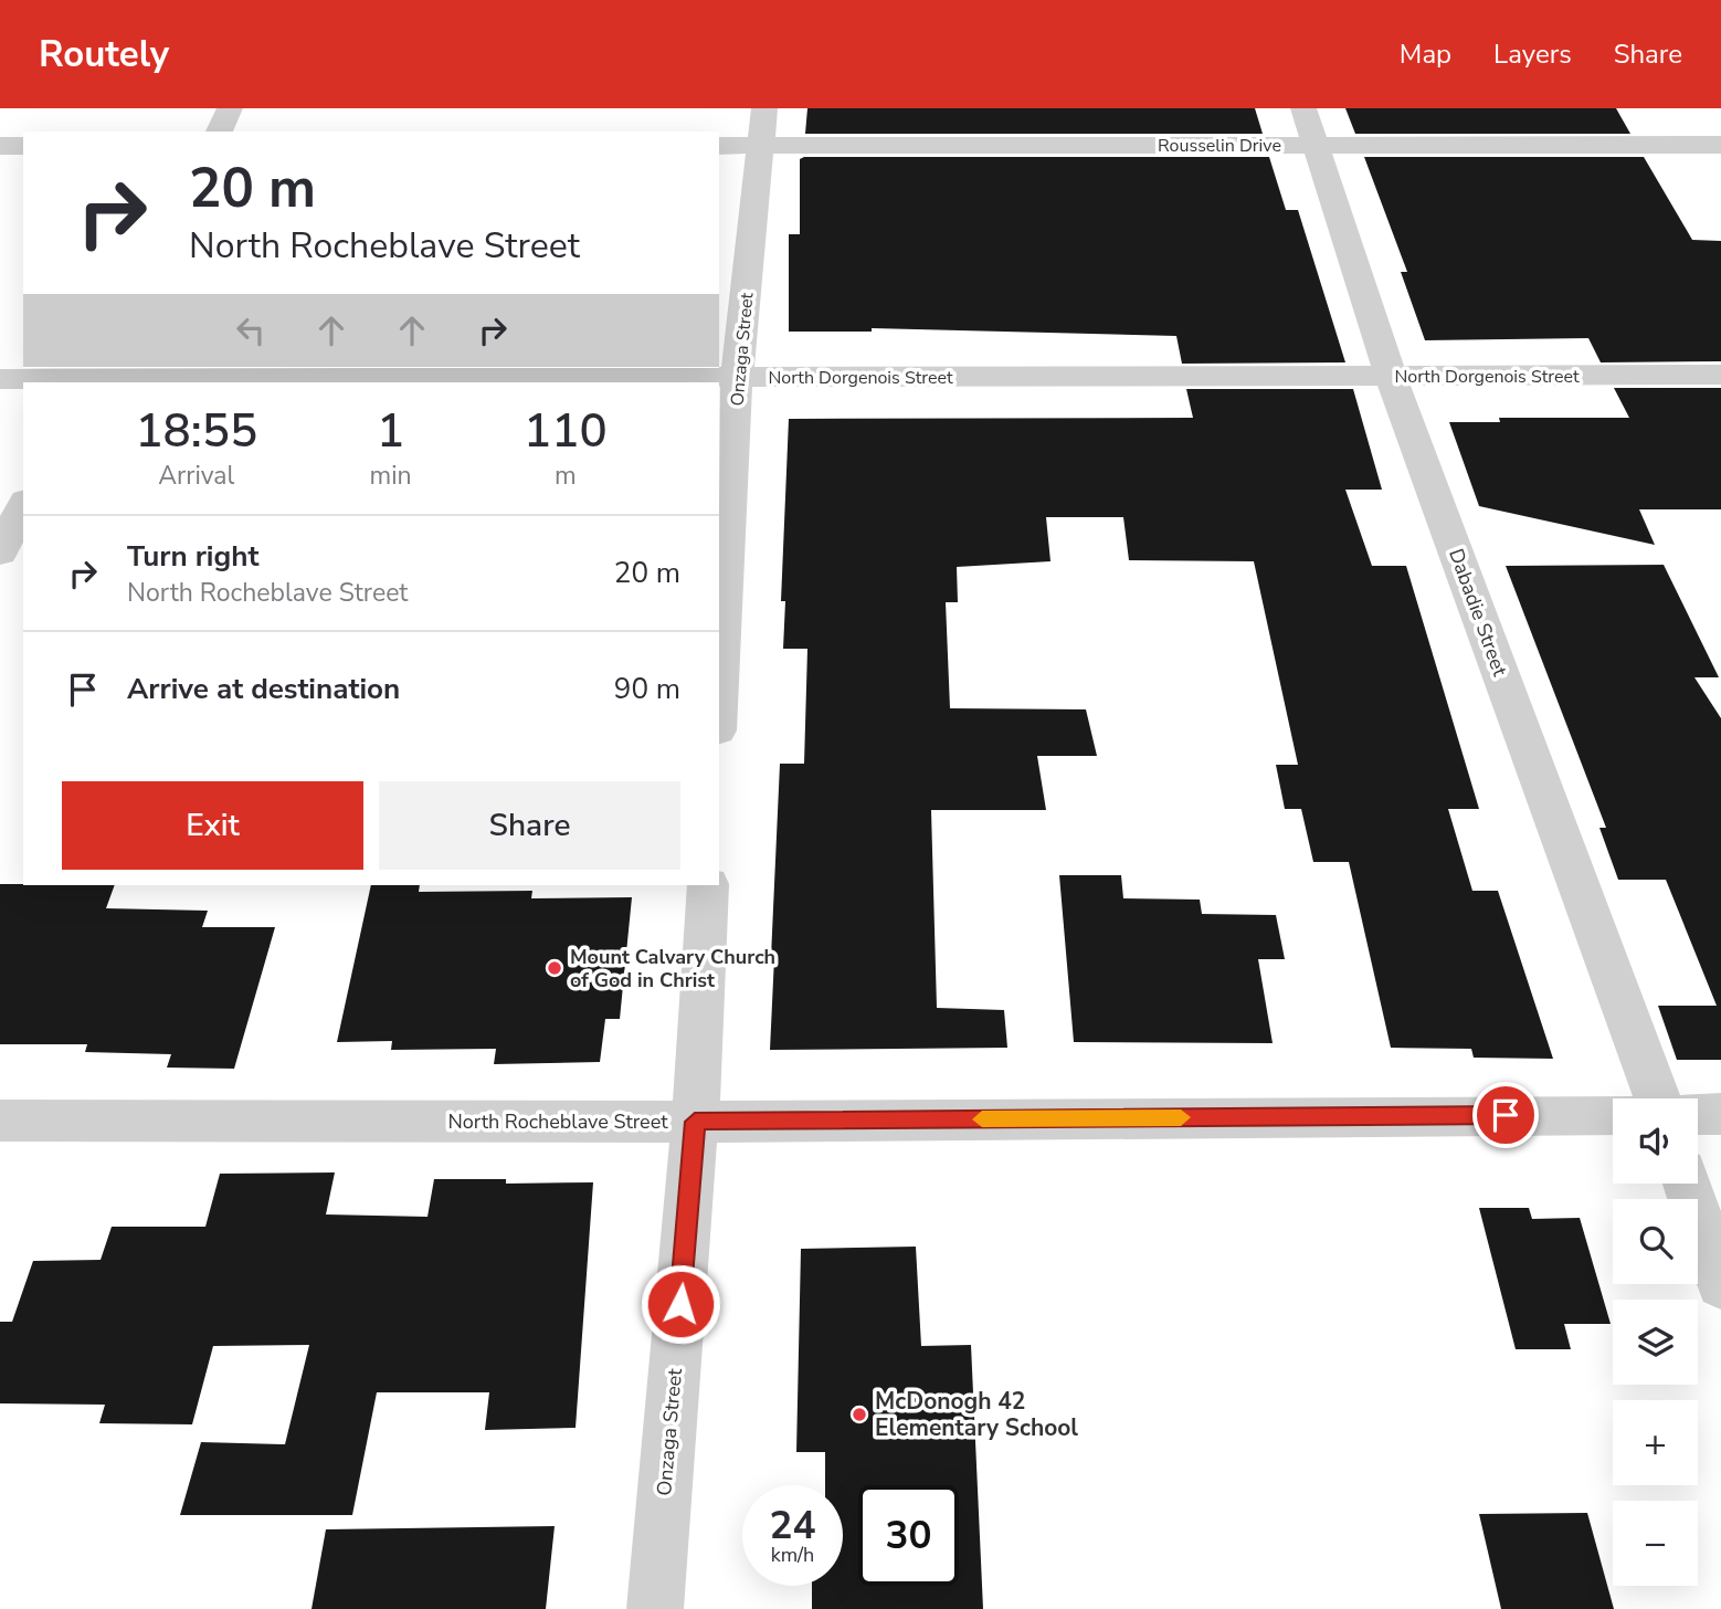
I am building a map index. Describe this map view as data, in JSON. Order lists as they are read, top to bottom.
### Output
{
  "streets": {
    "street": [
      "Rousselin Drive",
      "Onzaga Street",
      "North Dorgenois Street",
      "Dabadie Street",
      "North Rocheblave Street"
    ]
  },
  "crossings": [
    ["Rousselin Drive", "Onzaga Street"],
    ["Rousselin Drive", "Dabadie Street"],
    ["Onzaga Street", "North Dorgenois Street"],
    ["Onzaga Street", "North Rocheblave Street"],
    ["North Dorgenois Street", "Dabadie Street"]
  ],
  "places": ["Mount Calvary Church of God in Christ", "McDonogh 42 Elementary School"],
  "page": {
    "header": "Routely",
    "nav": ["Map", "Layers", "Share"],
    "turn": ["20 m", "North Rocheblave Street"],
    "eta": [
      "18:55",
      "Arrival",
      "1",
      "min",
      "110",
      "m"
    ],
    "list": [
      {
        "name": "Turn right",
        "note": "North Rocheblave Street",
        "value": "20 m"
      },
      {
        "name": "Arrive at destination",
        "value": "90 m"
      }
    ],
    "buttons": ["Exit", "Share"],
    "map_buttons": ["+", "−"],
    "speed": "24 km/h",
    "limit": "30"
  }
}
